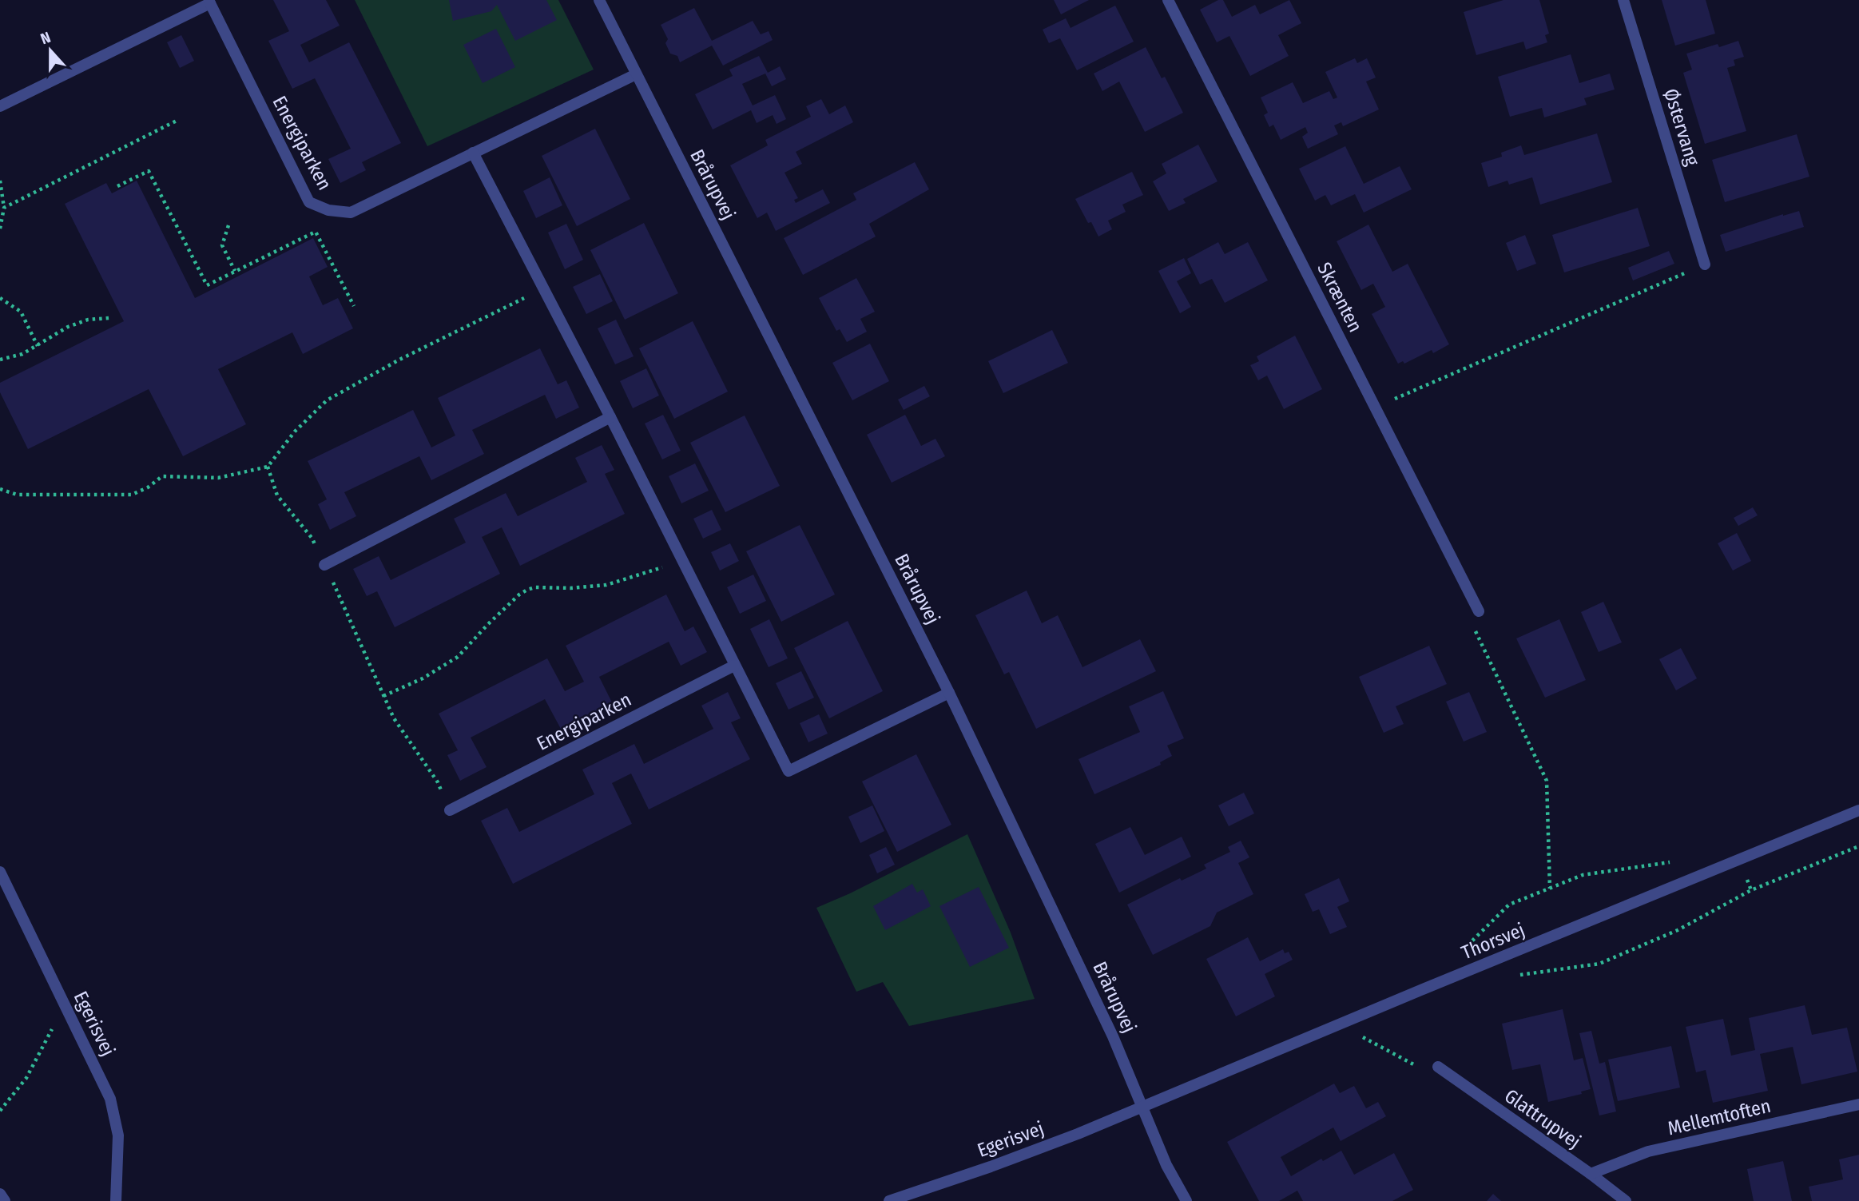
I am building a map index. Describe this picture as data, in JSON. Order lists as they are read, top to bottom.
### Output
{
  "streets": {
    "street": [
      "Østervang",
      "Energiparken",
      "Brårupvej",
      "Skrænten",
      "Thorsvej",
      "Egerisvej",
      "Mellemtoften",
      "Glattrupvej"
    ]
  },
  "crossings": [
    ["Energiparken", "Brårupvej"],
    ["Brårupvej", "Thorsvej"],
    ["Brårupvej", "Egerisvej"],
    ["Thorsvej", "Egerisvej"],
    ["Mellemtoften", "Glattrupvej"]
  ],
  "north": "top"
}
